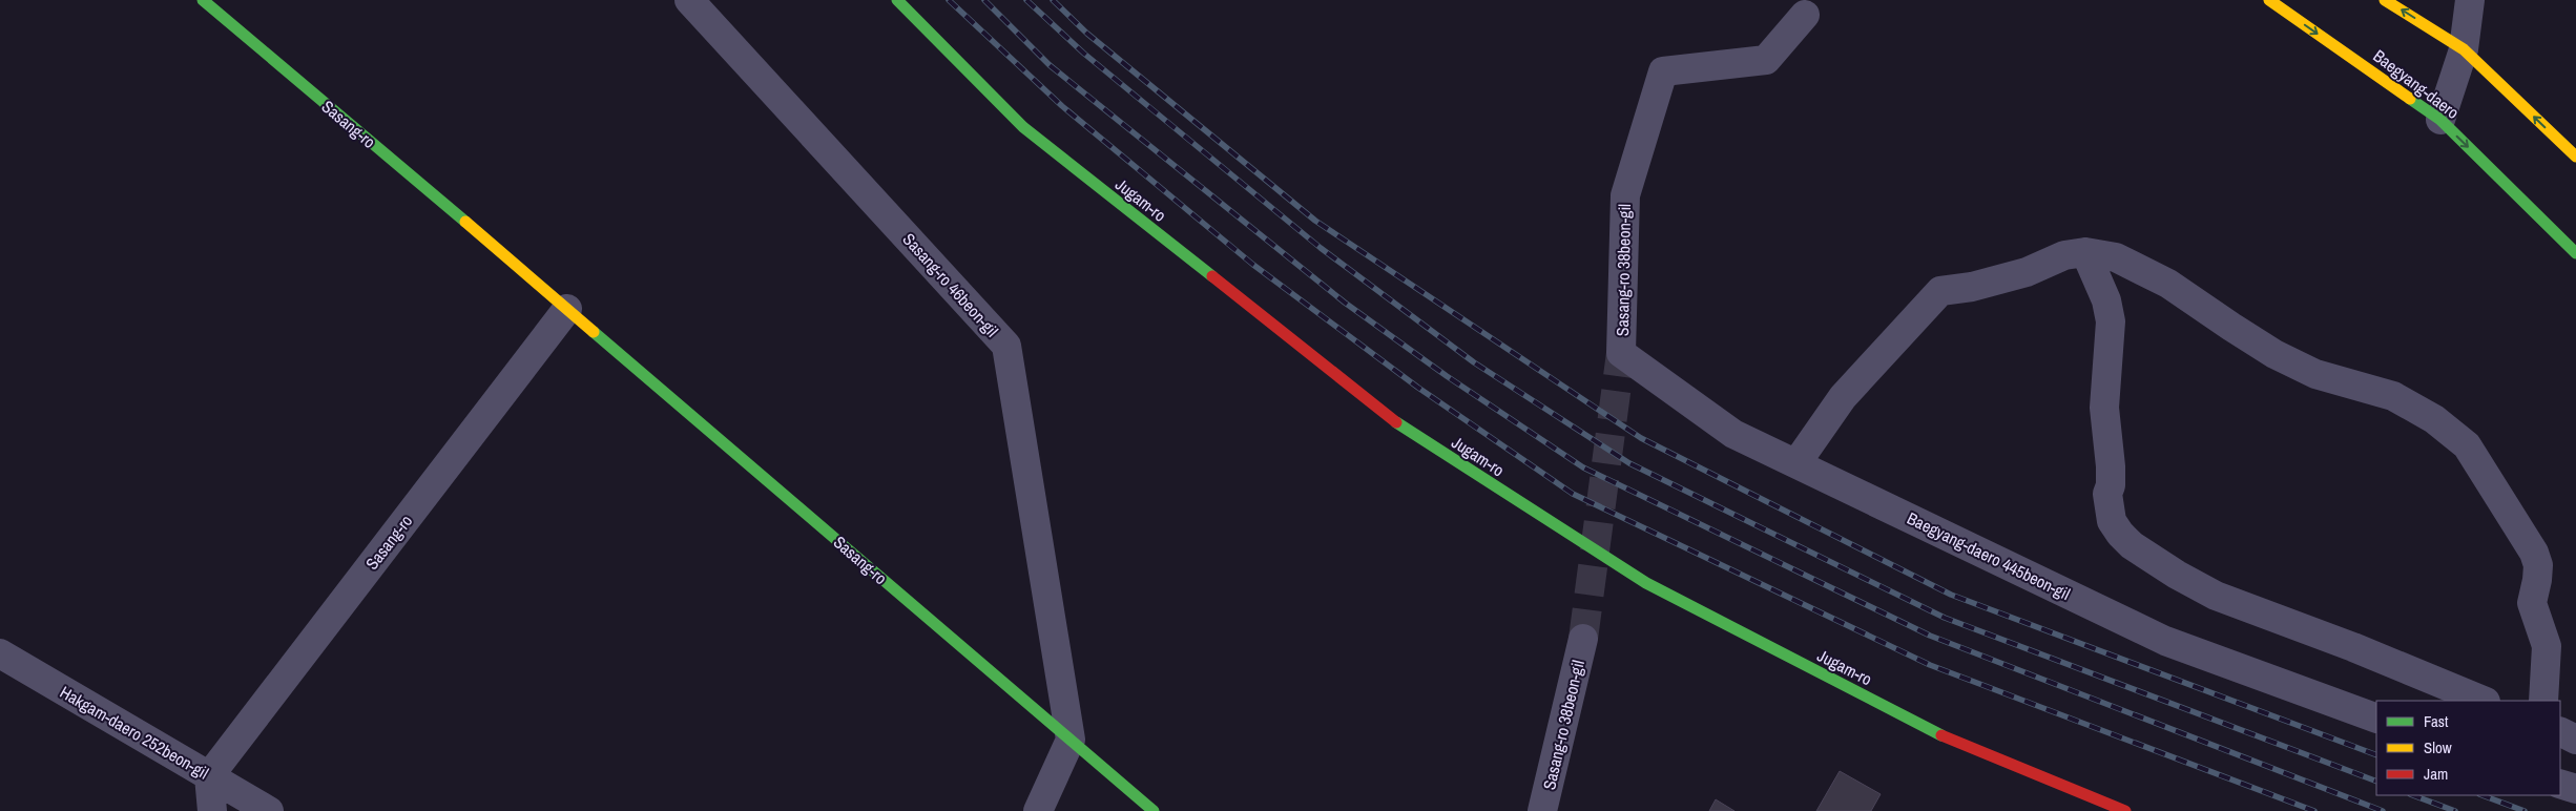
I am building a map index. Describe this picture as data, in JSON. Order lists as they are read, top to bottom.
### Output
{
  "streets": {
    "main road": ["Baegyang-daero", "Sasang-ro", "Jugam-ro"],
    "street": [
      "Sasang-ro 38beon-gil",
      "Sasang-ro 46beon-gil",
      "Baegyang-daero 445beon-gil",
      "Hakgam-daero 252beon-gil"
    ]
  },
  "crossings": [
    ["Sasang-ro", "Sasang-ro 46beon-gil"],
    ["Sasang-ro", "Hakgam-daero 252beon-gil"],
    ["Sasang-ro 38beon-gil", "Baegyang-daero 445beon-gil"]
  ],
  "legend": ["Fast", "Slow", "Jam"]
}
